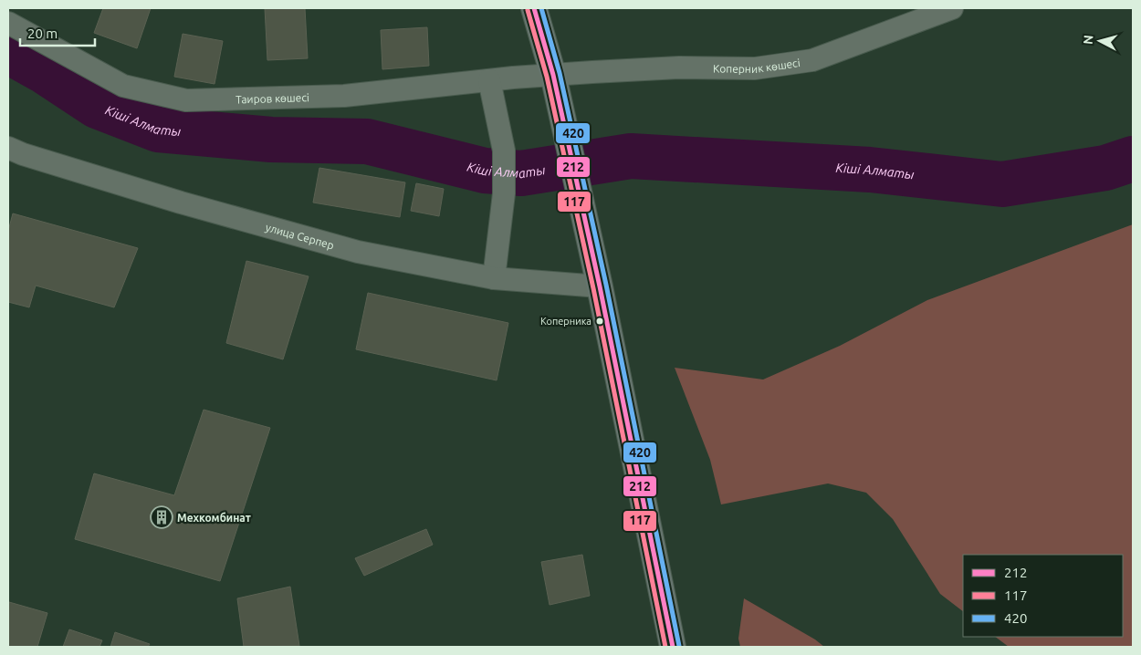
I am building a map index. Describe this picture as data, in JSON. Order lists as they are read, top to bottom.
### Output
{
  "streets": {
    "street": ["Коперник көшесі", "Таиров көшесі", "улица Серпер"]
  },
  "crossings": [
    ["Коперник көшесі", "Таиров көшесі"]
  ],
  "water": ["Кіші Алматы"],
  "places": {
    "other": ["Коперника"],
    "building": ["Мехкомбинат"]
  },
  "lines": ["transit line 212", "transit line 420", "transit line 117"],
  "legend": ["212", "117", "420"],
  "scale_bar": "20 m",
  "north": "left"
}
